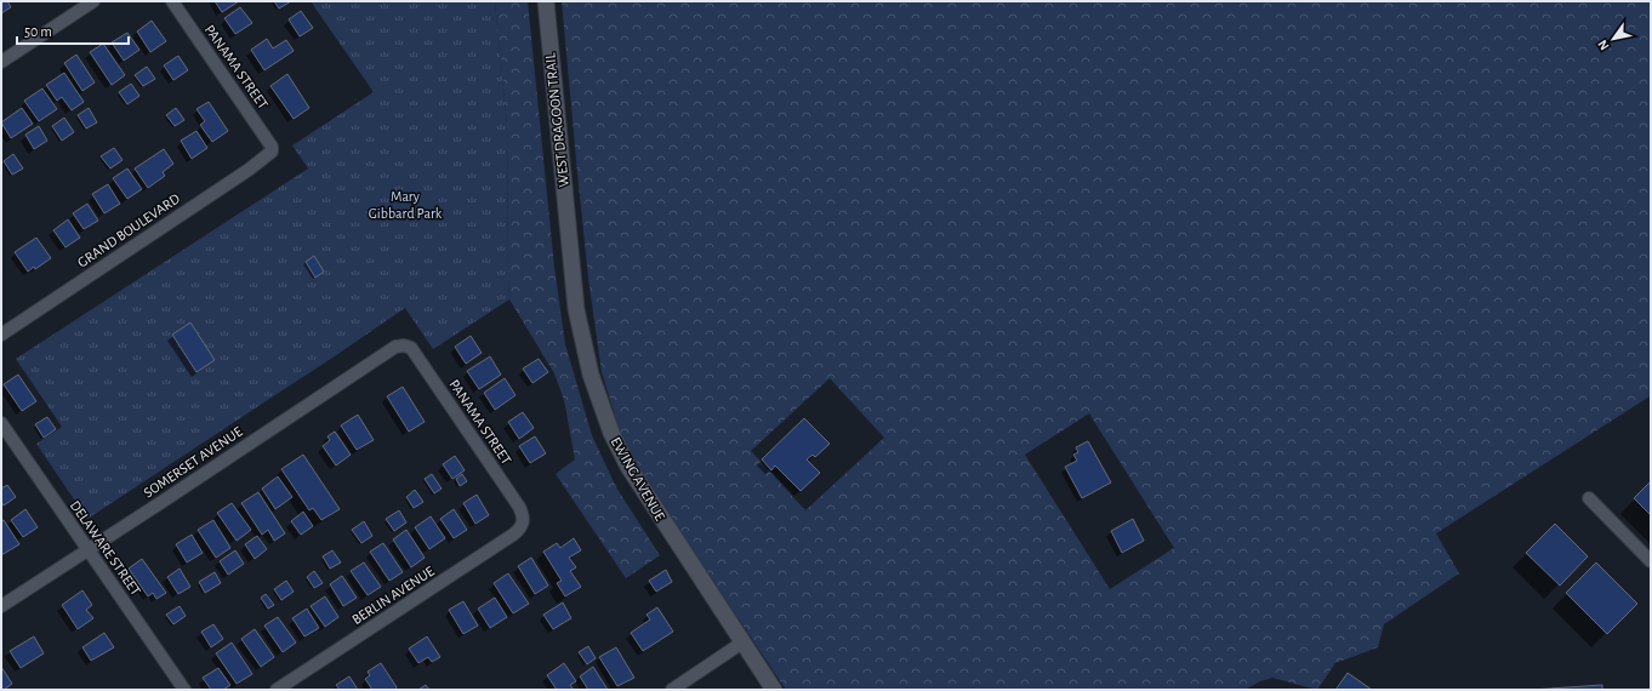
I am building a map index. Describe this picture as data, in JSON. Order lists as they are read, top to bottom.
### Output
{
  "streets": {
    "street": [
      "PANAMA STREET",
      "WEST DRAGOON TRAIL",
      "GRAND BOULEVARD",
      "SOMERSET AVENUE",
      "EWING AVENUE",
      "DELAWARE STREET",
      "BERLIN AVENUE"
    ]
  },
  "crossings": [
    ["PANAMA STREET", "GRAND BOULEVARD"],
    ["PANAMA STREET", "SOMERSET AVENUE"],
    ["PANAMA STREET", "BERLIN AVENUE"],
    ["WEST DRAGOON TRAIL", "EWING AVENUE"],
    ["SOMERSET AVENUE", "DELAWARE STREET"]
  ],
  "parks": ["Mary Gibbard Park"],
  "scale_bar": "50 m",
  "north": "bottom left"
}
